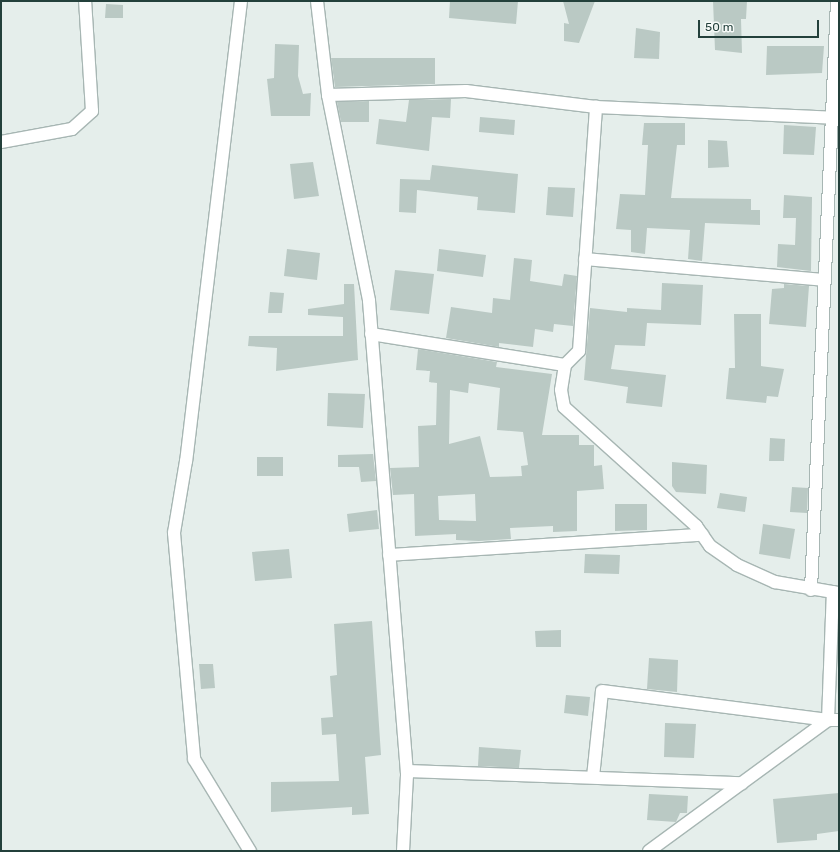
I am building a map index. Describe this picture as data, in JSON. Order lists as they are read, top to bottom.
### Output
{
  "scale_bar": "50 m"
}
